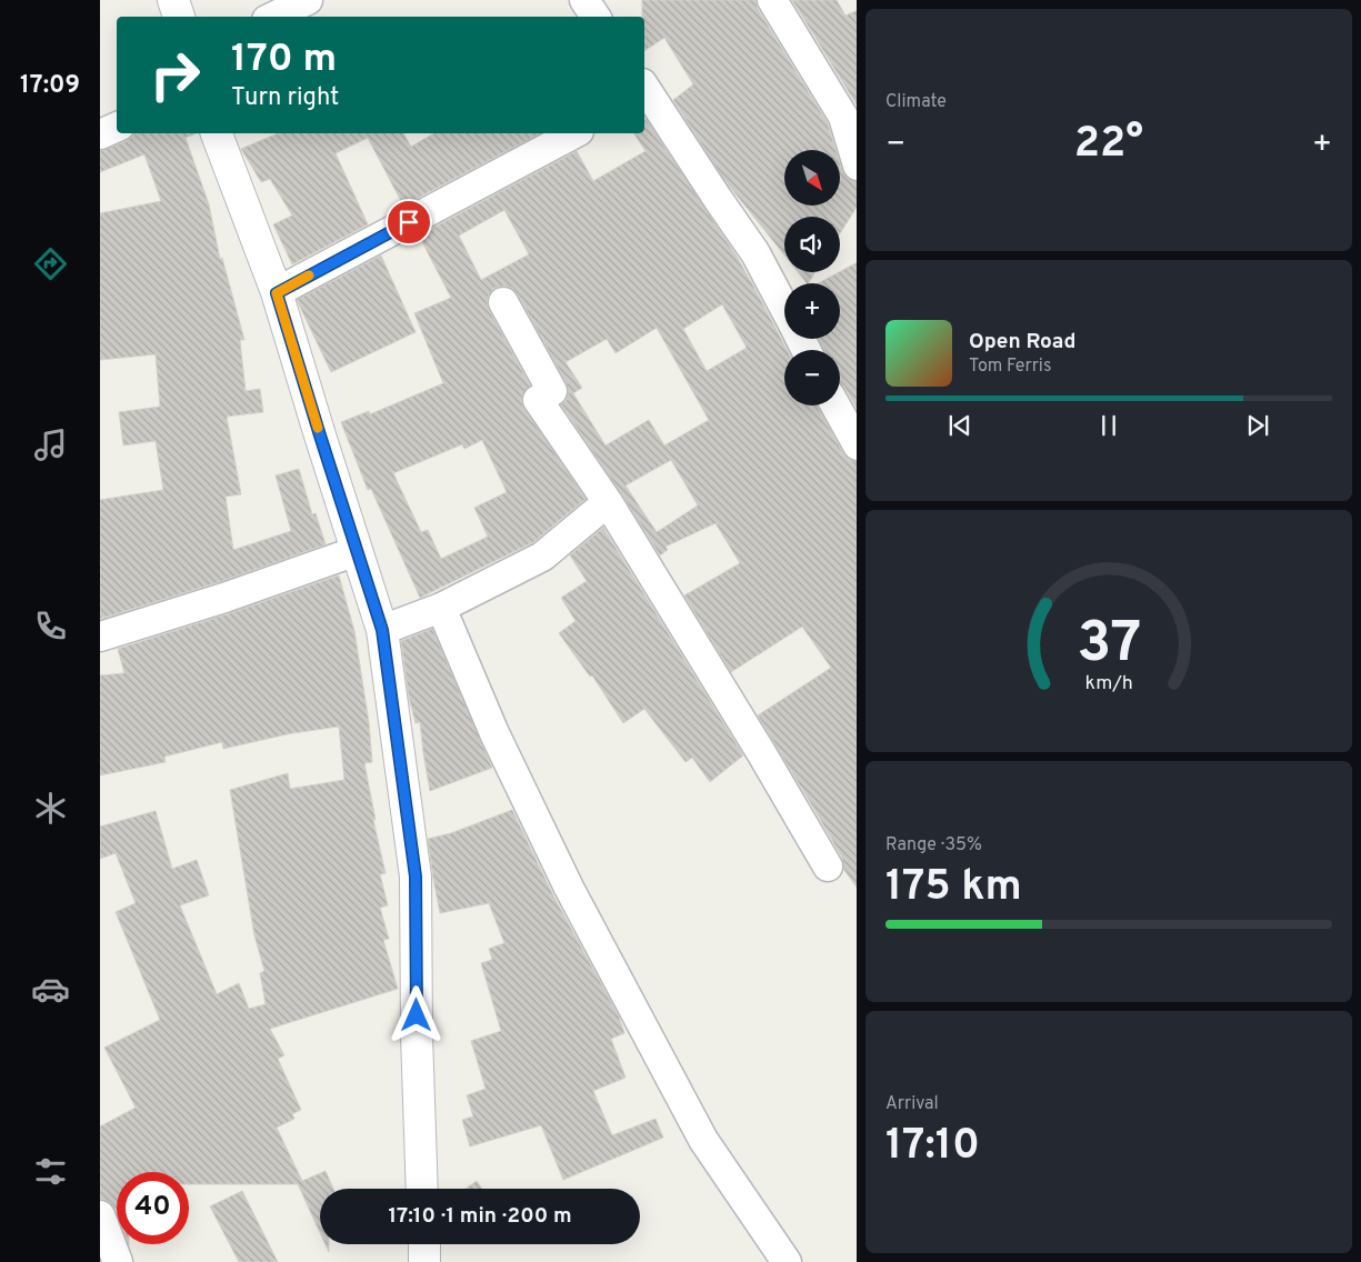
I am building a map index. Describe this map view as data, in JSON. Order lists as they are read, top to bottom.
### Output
{
  "north": "bottom right",
  "page": {
    "tabs": "17:09",
    "tile": [
      "Climate",
      ["Range · 35%", "175 km"],
      ["Arrival", "17:10"]
    ],
    "turn": ["170 m", "Turn right"],
    "heat": ["−", "22°", "+"],
    "map_buttons": ["+", "−"],
    "song": ["Open Road", "Tom Ferris"],
    "limit": "40",
    "trip": "17:10 · 1 min · 200 m",
    "gauge": ["37", "km/h"]
  }
}
